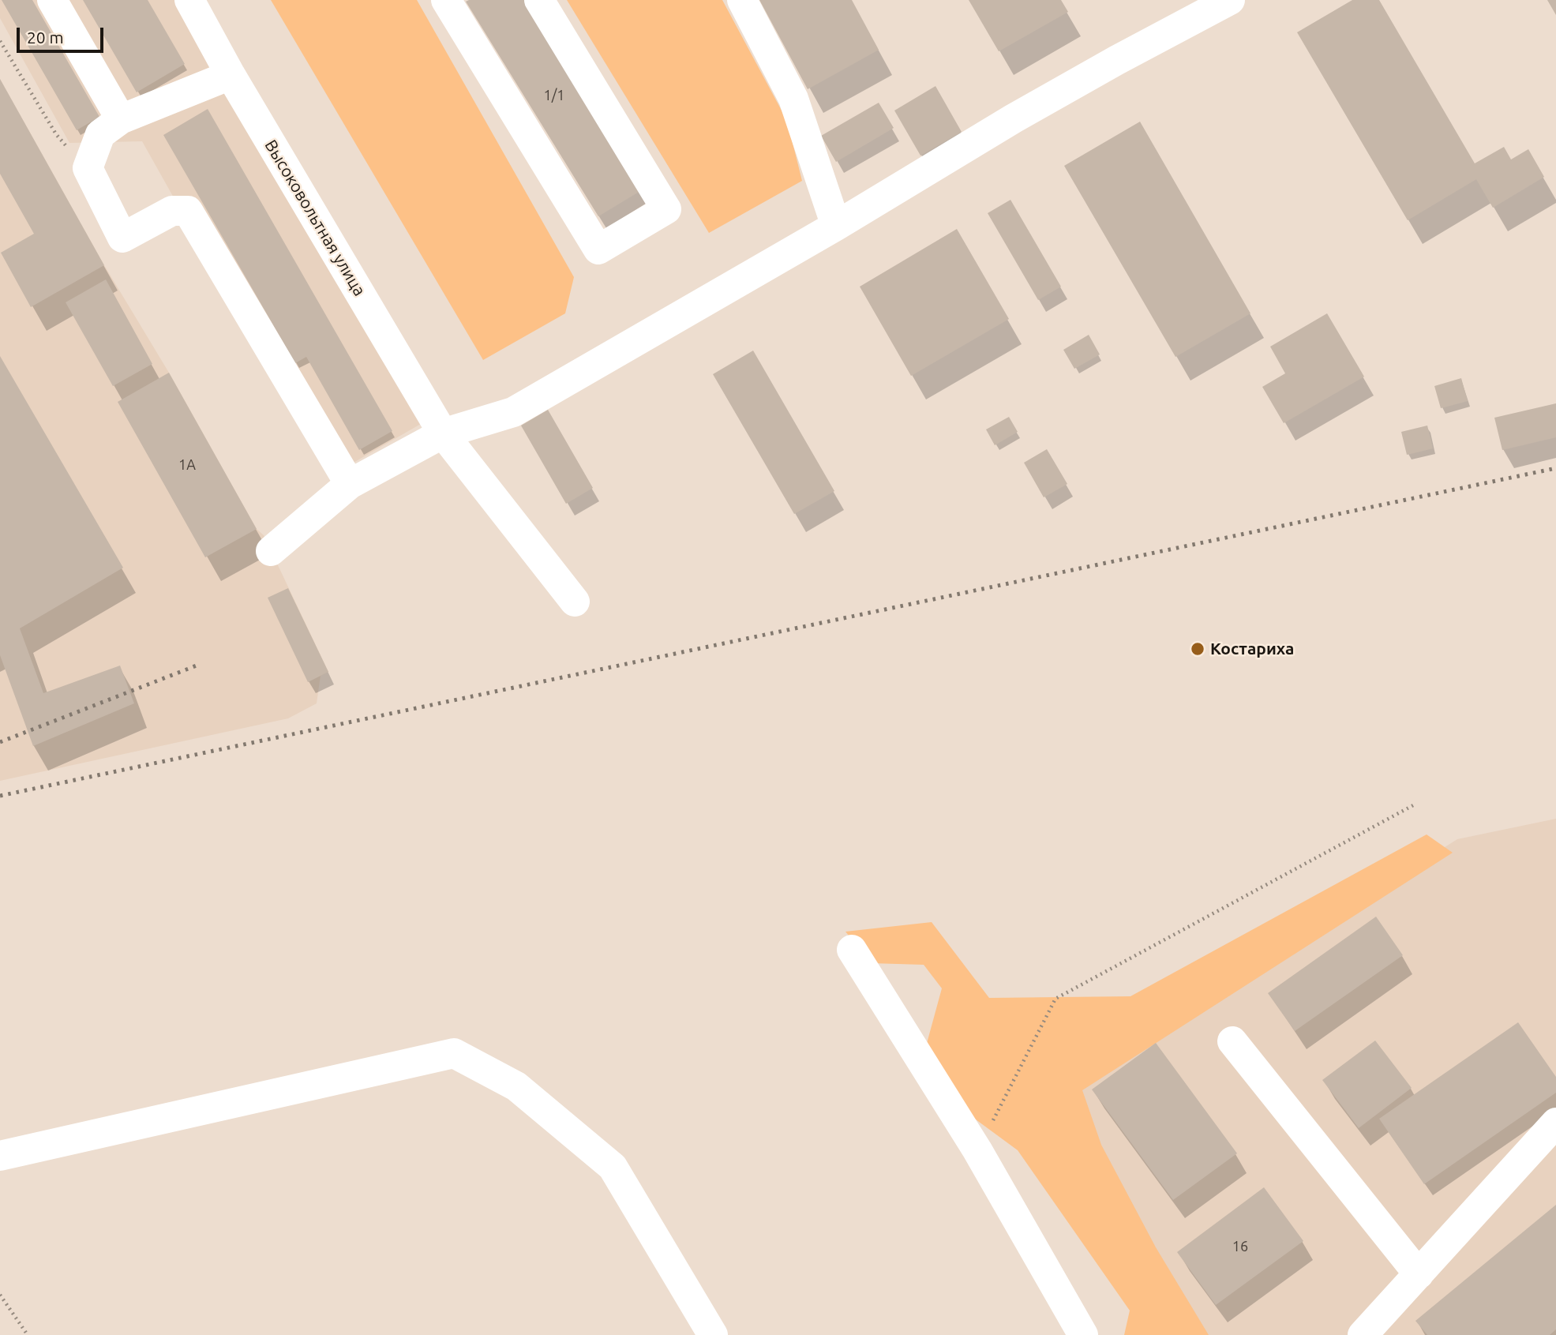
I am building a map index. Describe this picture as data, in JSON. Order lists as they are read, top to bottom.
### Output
{
  "streets": {
    "street": ["Высоковольтная улица"]
  },
  "places": ["Костариха"],
  "house_numbers": ["1/1", "1А", "16"],
  "scale_bar": "20 m"
}
